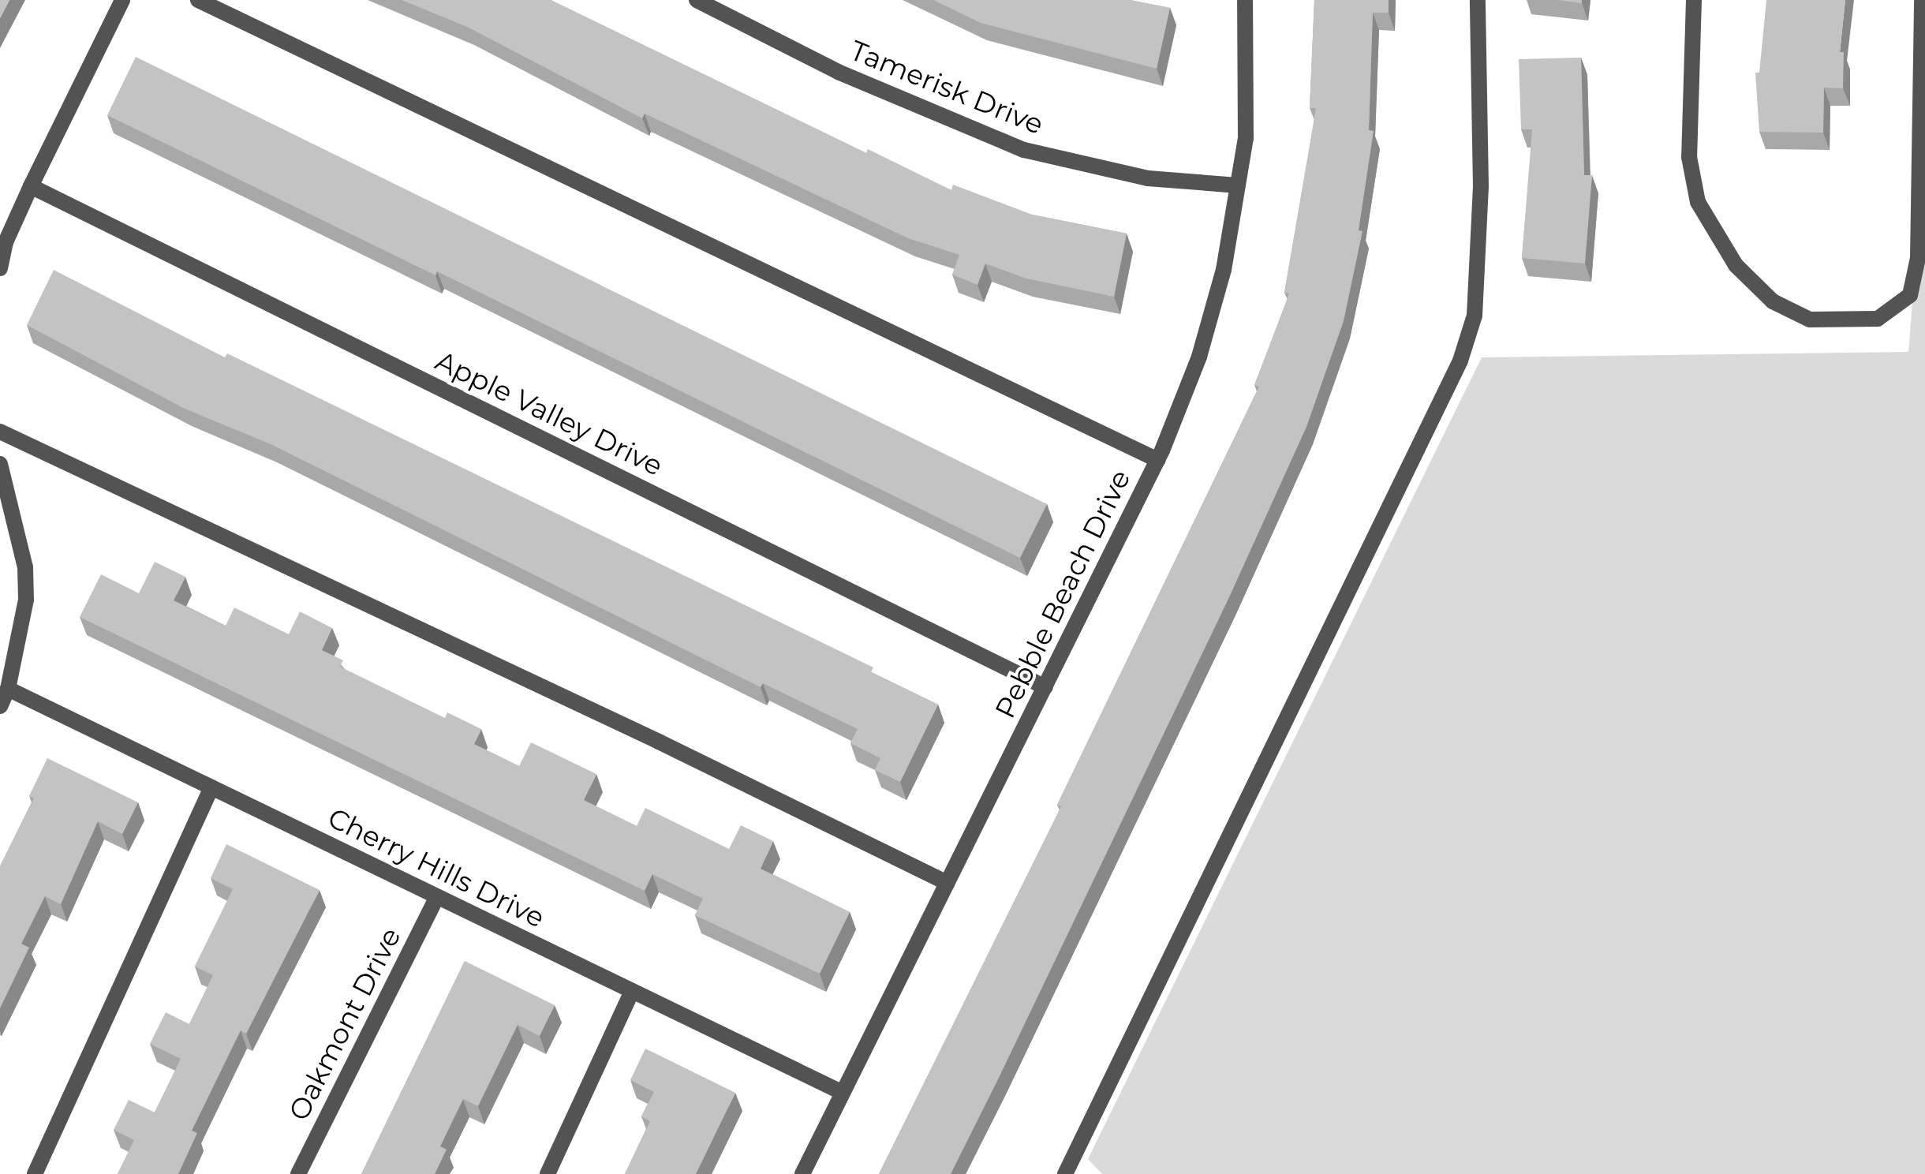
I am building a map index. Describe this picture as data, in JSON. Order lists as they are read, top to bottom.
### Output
{
  "streets": {
    "street": [
      "Tamerisk Drive",
      "Apple Valley Drive",
      "Pebble Beach Drive",
      "Cherry Hills Drive",
      "Oakmont Drive"
    ]
  },
  "crossings": [
    ["Tamerisk Drive", "Pebble Beach Drive"],
    ["Apple Valley Drive", "Pebble Beach Drive"],
    ["Pebble Beach Drive", "Cherry Hills Drive"],
    ["Cherry Hills Drive", "Oakmont Drive"]
  ]
}
